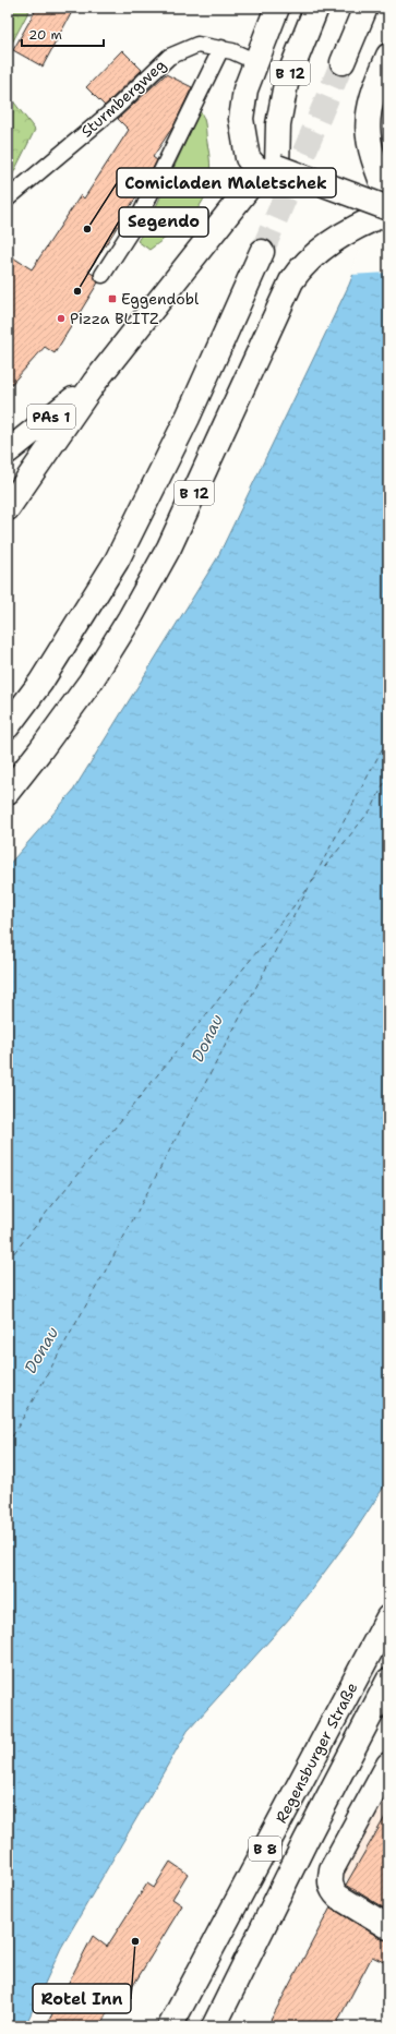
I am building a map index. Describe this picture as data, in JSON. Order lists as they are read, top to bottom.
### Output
{
  "streets": {
    "main road": [
      "B 12",
      "PAs 1",
      "Regensburger Straße",
      "B 8"
    ],
    "lane": ["Sturmbergweg"]
  },
  "crossings": [
    ["B 12", "Sturmbergweg"]
  ],
  "water": ["Donau"],
  "places": {
    "other": [
      "Comicladen Maletschek",
      "Segendo",
      "Pizza BLITZ",
      "Rotel Inn"
    ],
    "transit": ["Eggendobl"]
  },
  "scale_bar": "20 m"
}
